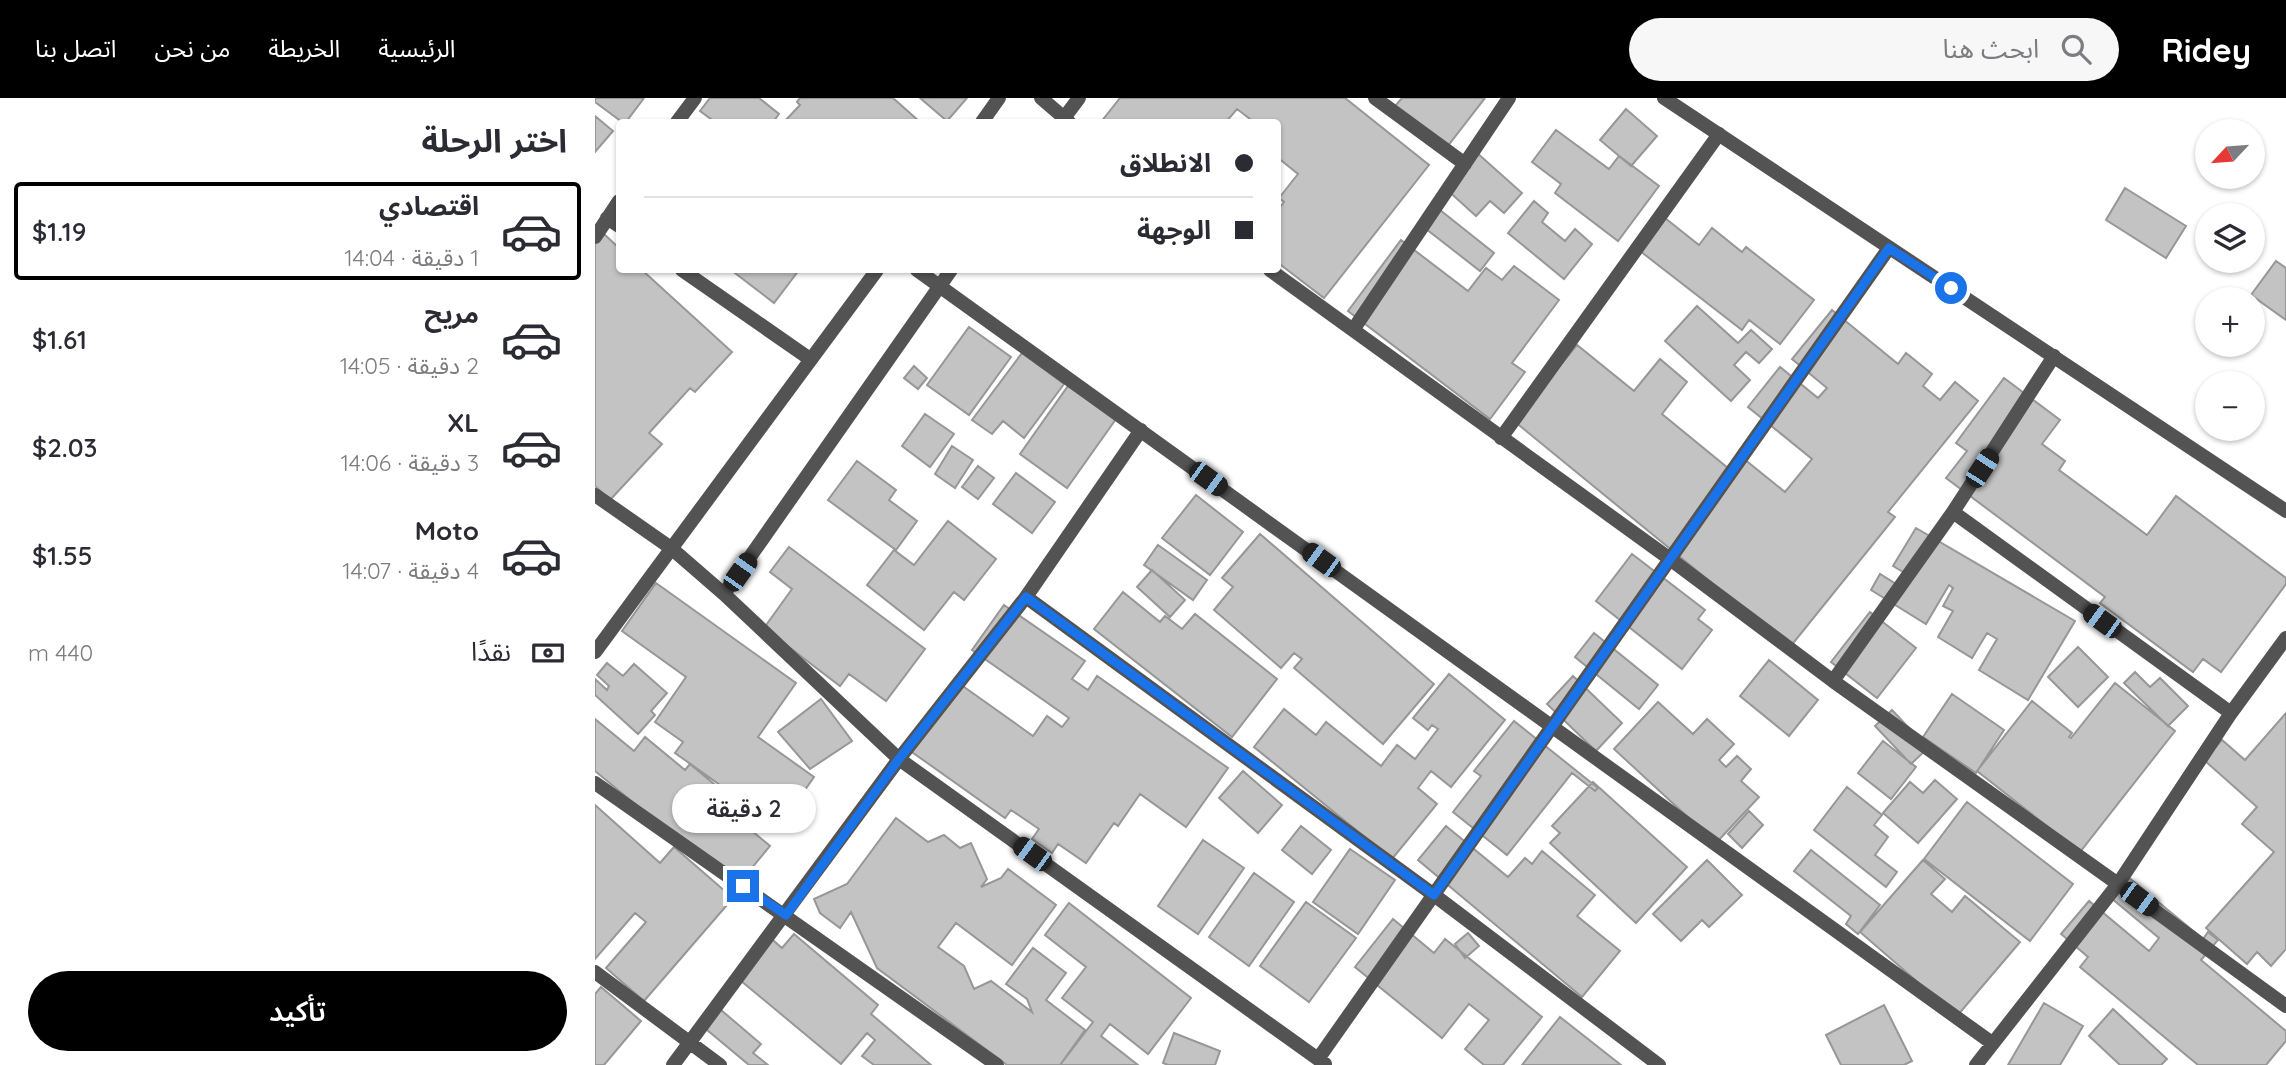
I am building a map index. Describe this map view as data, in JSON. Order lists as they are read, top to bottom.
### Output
{
  "north": "bottom left",
  "page": {
    "header": "Ridey",
    "search": "ابحث هنا",
    "nav": [
      "الرئيسية",
      "الخريطة",
      "من نحن",
      "اتصل بنا"
    ],
    "heading": "اختر الرحلة",
    "map_buttons": ["+", "−"],
    "banner": ["الانطلاق", "الوجهة"],
    "list": [
      {
        "name": "اقتصادي",
        "note": "1 دقيقة · 14:04",
        "value": "$1.19"
      },
      {
        "name": "مريح",
        "note": "2 دقيقة · 14:05",
        "value": "$1.61"
      },
      {
        "name": "XL",
        "note": "3 دقيقة · 14:06",
        "value": "$2.03"
      },
      {
        "name": "Moto",
        "note": "4 دقيقة · 14:07",
        "value": "$1.55"
      }
    ],
    "pay": ["نقدًا", "440 m"],
    "bubble": "2 دقيقة",
    "buttons": "تأكيد"
  }
}
